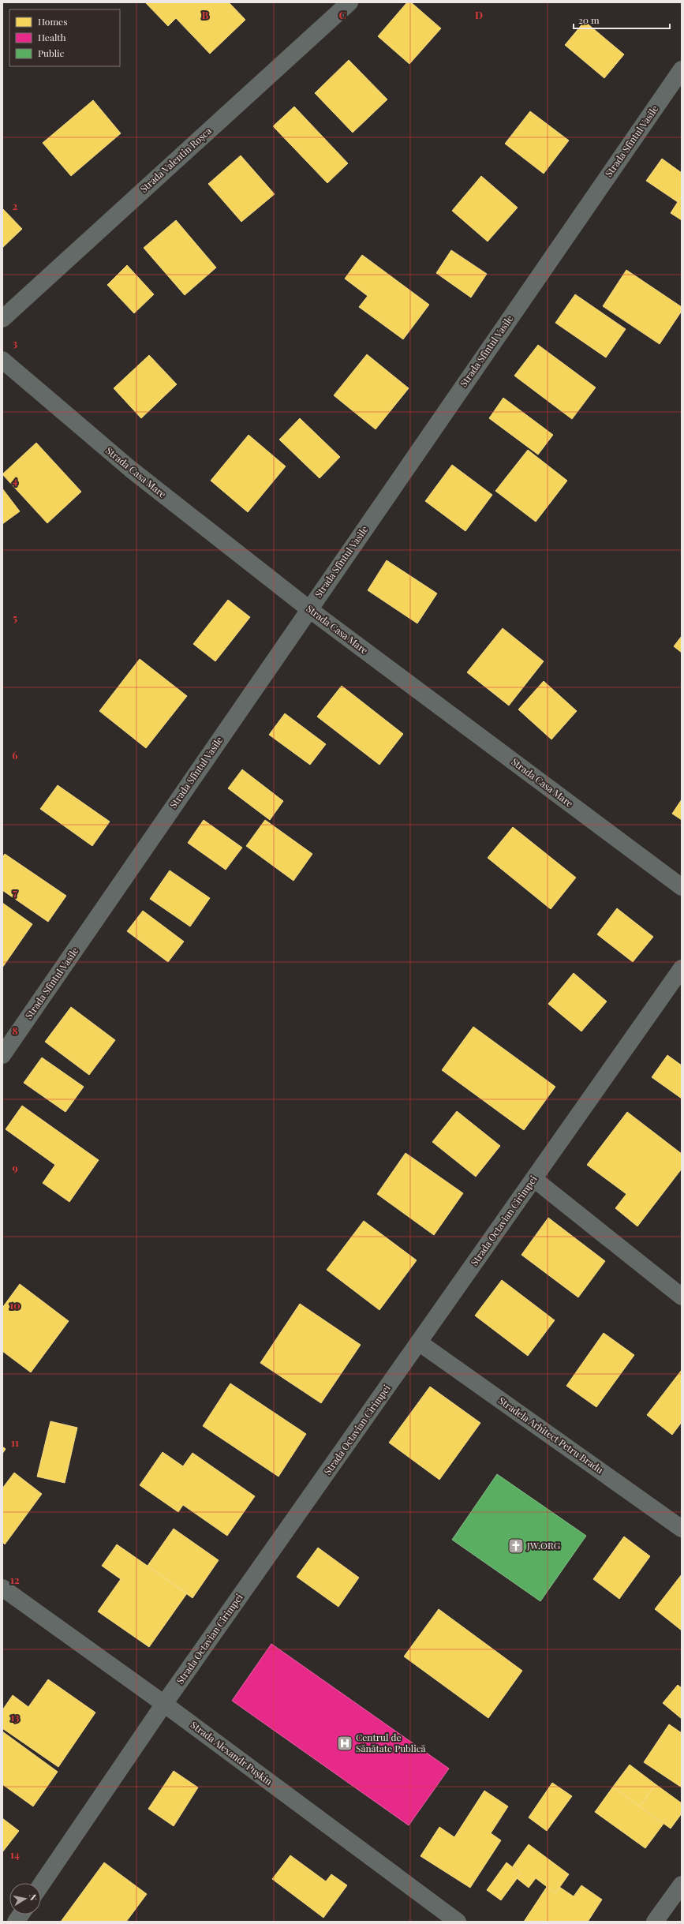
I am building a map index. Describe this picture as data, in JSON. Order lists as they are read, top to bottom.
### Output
{
  "streets": {
    "street": [
      "Strada Sfîntul Vasile",
      "Strada Valentin Roșca",
      "Strada Casa Mare",
      "Strada Octavian Cirimpei",
      "Stradela Arhitect Petru Bradu",
      "Strada Alexandr Pușkin"
    ]
  },
  "crossings": [
    ["Strada Sfîntul Vasile", "Strada Casa Mare"],
    ["Strada Octavian Cirimpei", "Stradela Arhitect Petru Bradu"],
    ["Strada Octavian Cirimpei", "Strada Alexandr Pușkin"]
  ],
  "places": {
    "church": ["JW.ORG"],
    "hospital": ["Centrul de Sănătate Publică"]
  },
  "legend": ["Homes", "Health", "Public"],
  "scale_bar": "20 m",
  "north": "right",
  "grid": {
    "columns": ["B", "C", "D"],
    "rows": [
      "2",
      "3",
      "4",
      "5",
      "6",
      "7",
      "8",
      "9",
      "10",
      "11",
      "12",
      "13",
      "14"
    ]
  }
}
